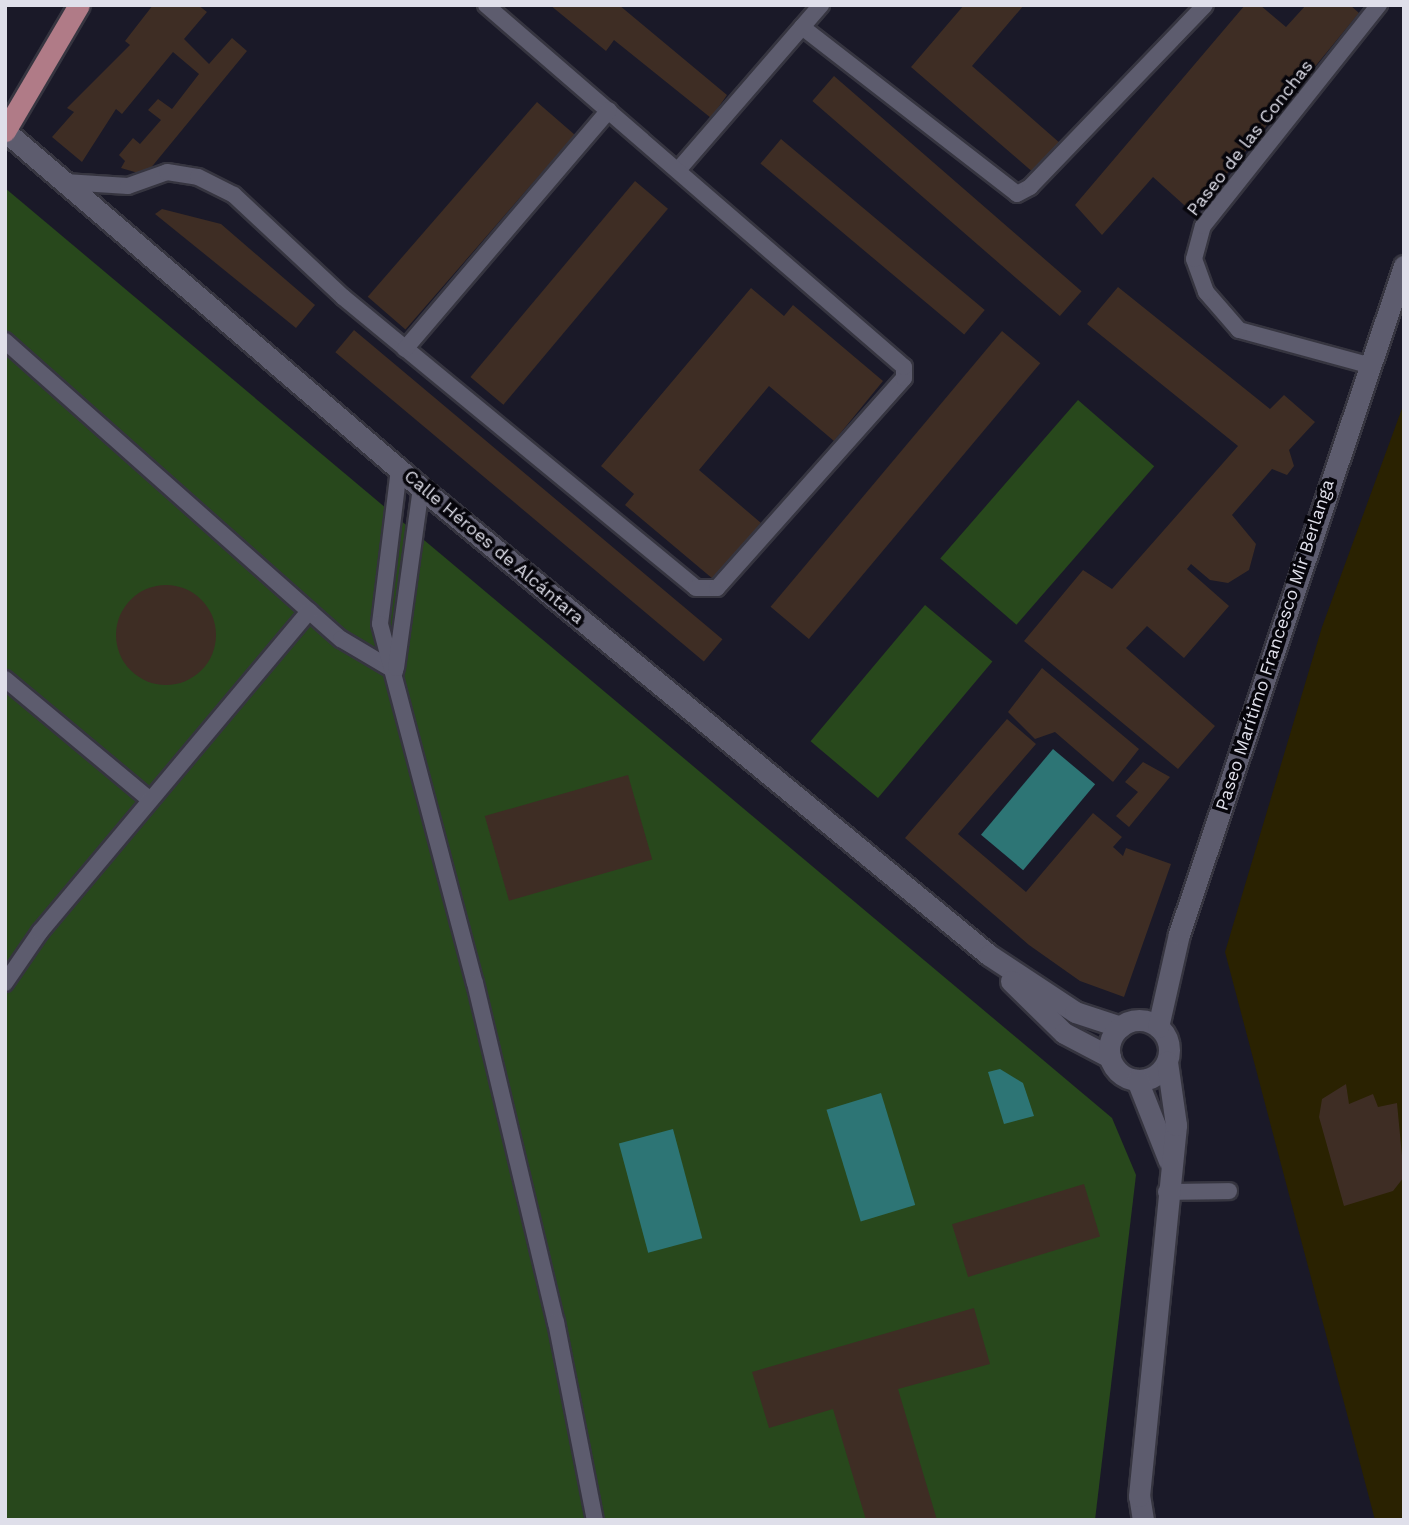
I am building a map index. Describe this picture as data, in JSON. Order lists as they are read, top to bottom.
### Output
{
  "streets": {
    "street": ["Calle Héroes de Alcántara", "Paseo Marítimo Francesco Mir Berlanga"],
    "lane": ["Paseo de las Conchas"]
  },
  "crossings": [
    ["Paseo de las Conchas", "Paseo Marítimo Francesco Mir Berlanga"]
  ]
}
